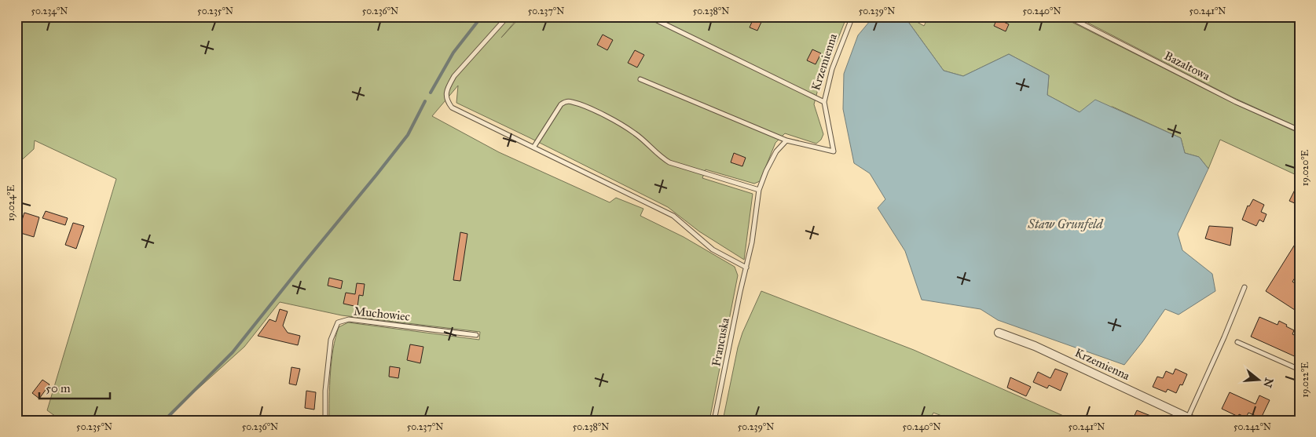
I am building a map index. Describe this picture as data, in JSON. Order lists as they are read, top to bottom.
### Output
{
  "streets": {
    "street": ["Krzemienna"],
    "lane": ["Bazaltowa", "Muchowiec", "Francuska"]
  },
  "water": ["Staw Grunfeld"],
  "scale_bar": "50 m",
  "north": "right",
  "coordinates": [
    "50.234°N",
    "50.235°N",
    "50.236°N",
    "50.237°N",
    "50.238°N",
    "50.239°N",
    "50.240°N",
    "50.241°N",
    "19.020°E",
    "19.024°E",
    "19.022°E",
    "50.242°N"
  ]
}
